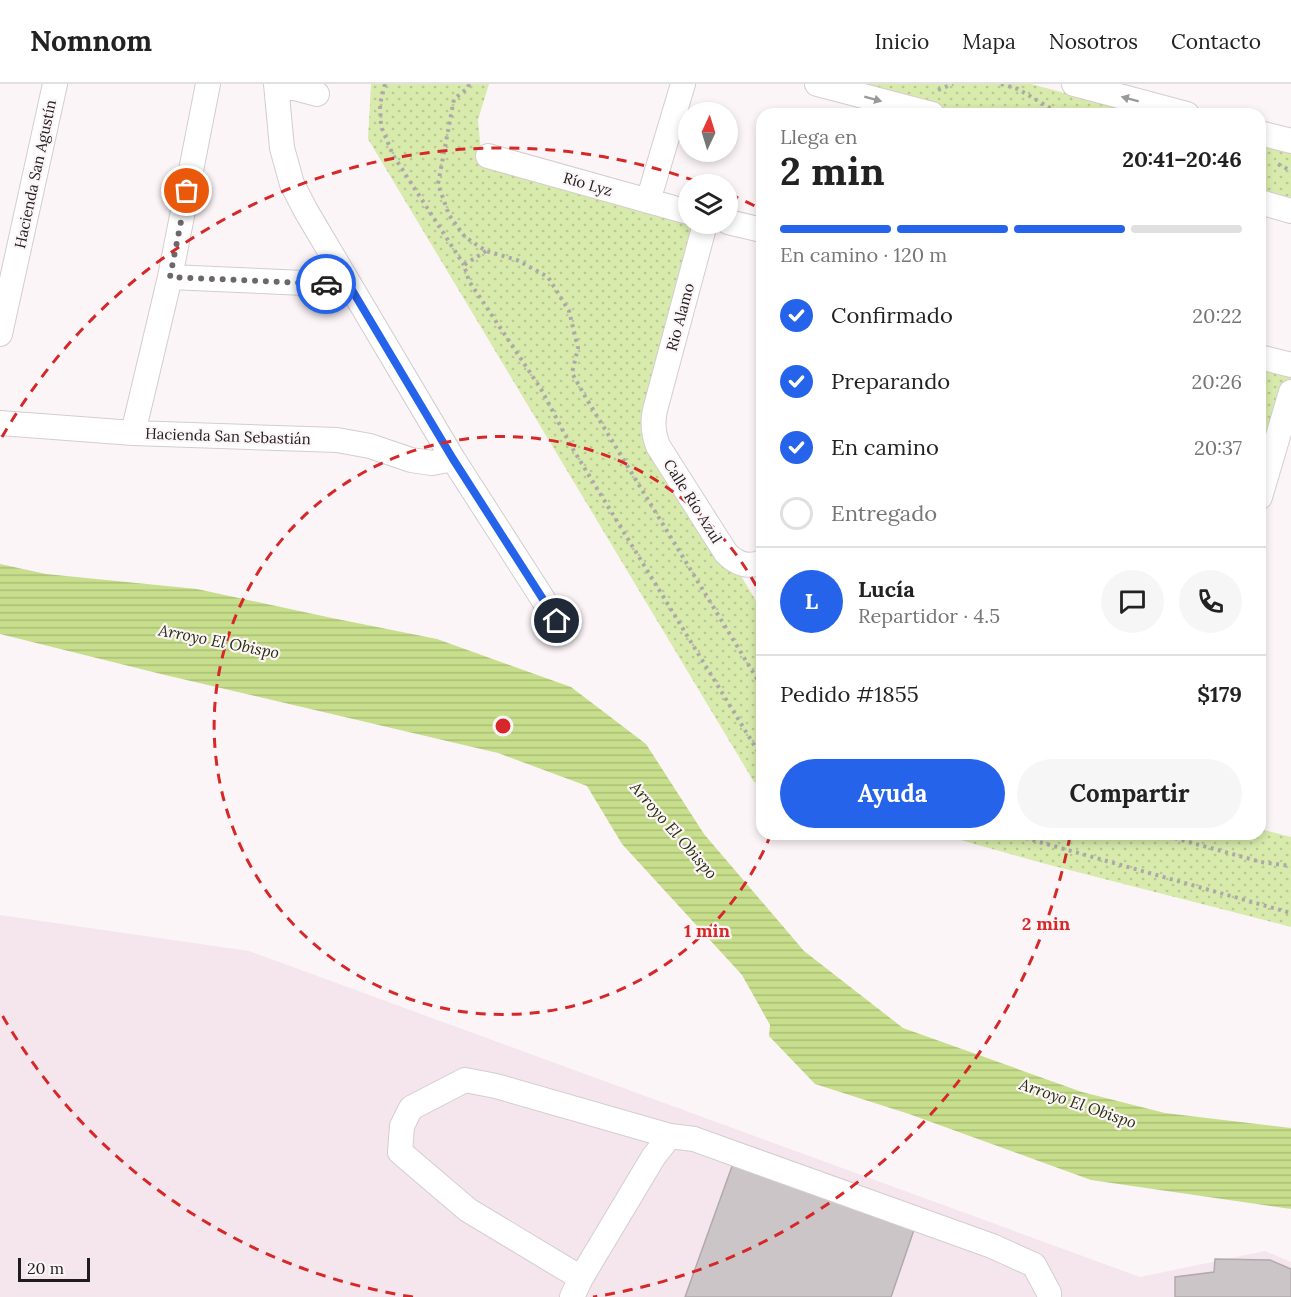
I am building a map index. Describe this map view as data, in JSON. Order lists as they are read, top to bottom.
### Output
{
  "streets": {
    "street": [
      "Hacienda San Agustín",
      "Río Lyz",
      "Rio Alamo",
      "Hacienda San Sebastián",
      "Calle Río Azul"
    ]
  },
  "crossings": [
    ["Rio Alamo", "Calle Río Azul"]
  ],
  "water": ["Arroyo El Obispo"],
  "scale_bar": "20 m",
  "north": "top",
  "page": {
    "header": "Nomnom",
    "nav": [
      "Inicio",
      "Mapa",
      "Nosotros",
      "Contacto"
    ],
    "heading": ["2 min", "Llega en", "20:41–20:46"],
    "panel": [
      "Lucía",
      "Repartidor · 4.5",
      "Pedido #1855",
      "$179"
    ],
    "bar": "En camino · 120 m",
    "list": [
      ["Confirmado", "20:22"],
      ["Preparando", "20:26"],
      ["En camino", "20:37"],
      "Entregado"
    ],
    "round": "L",
    "buttons": ["Ayuda", "Compartir"],
    "scale": "20 m"
  },
  "rings": ["2 min", "1 min"]
}
